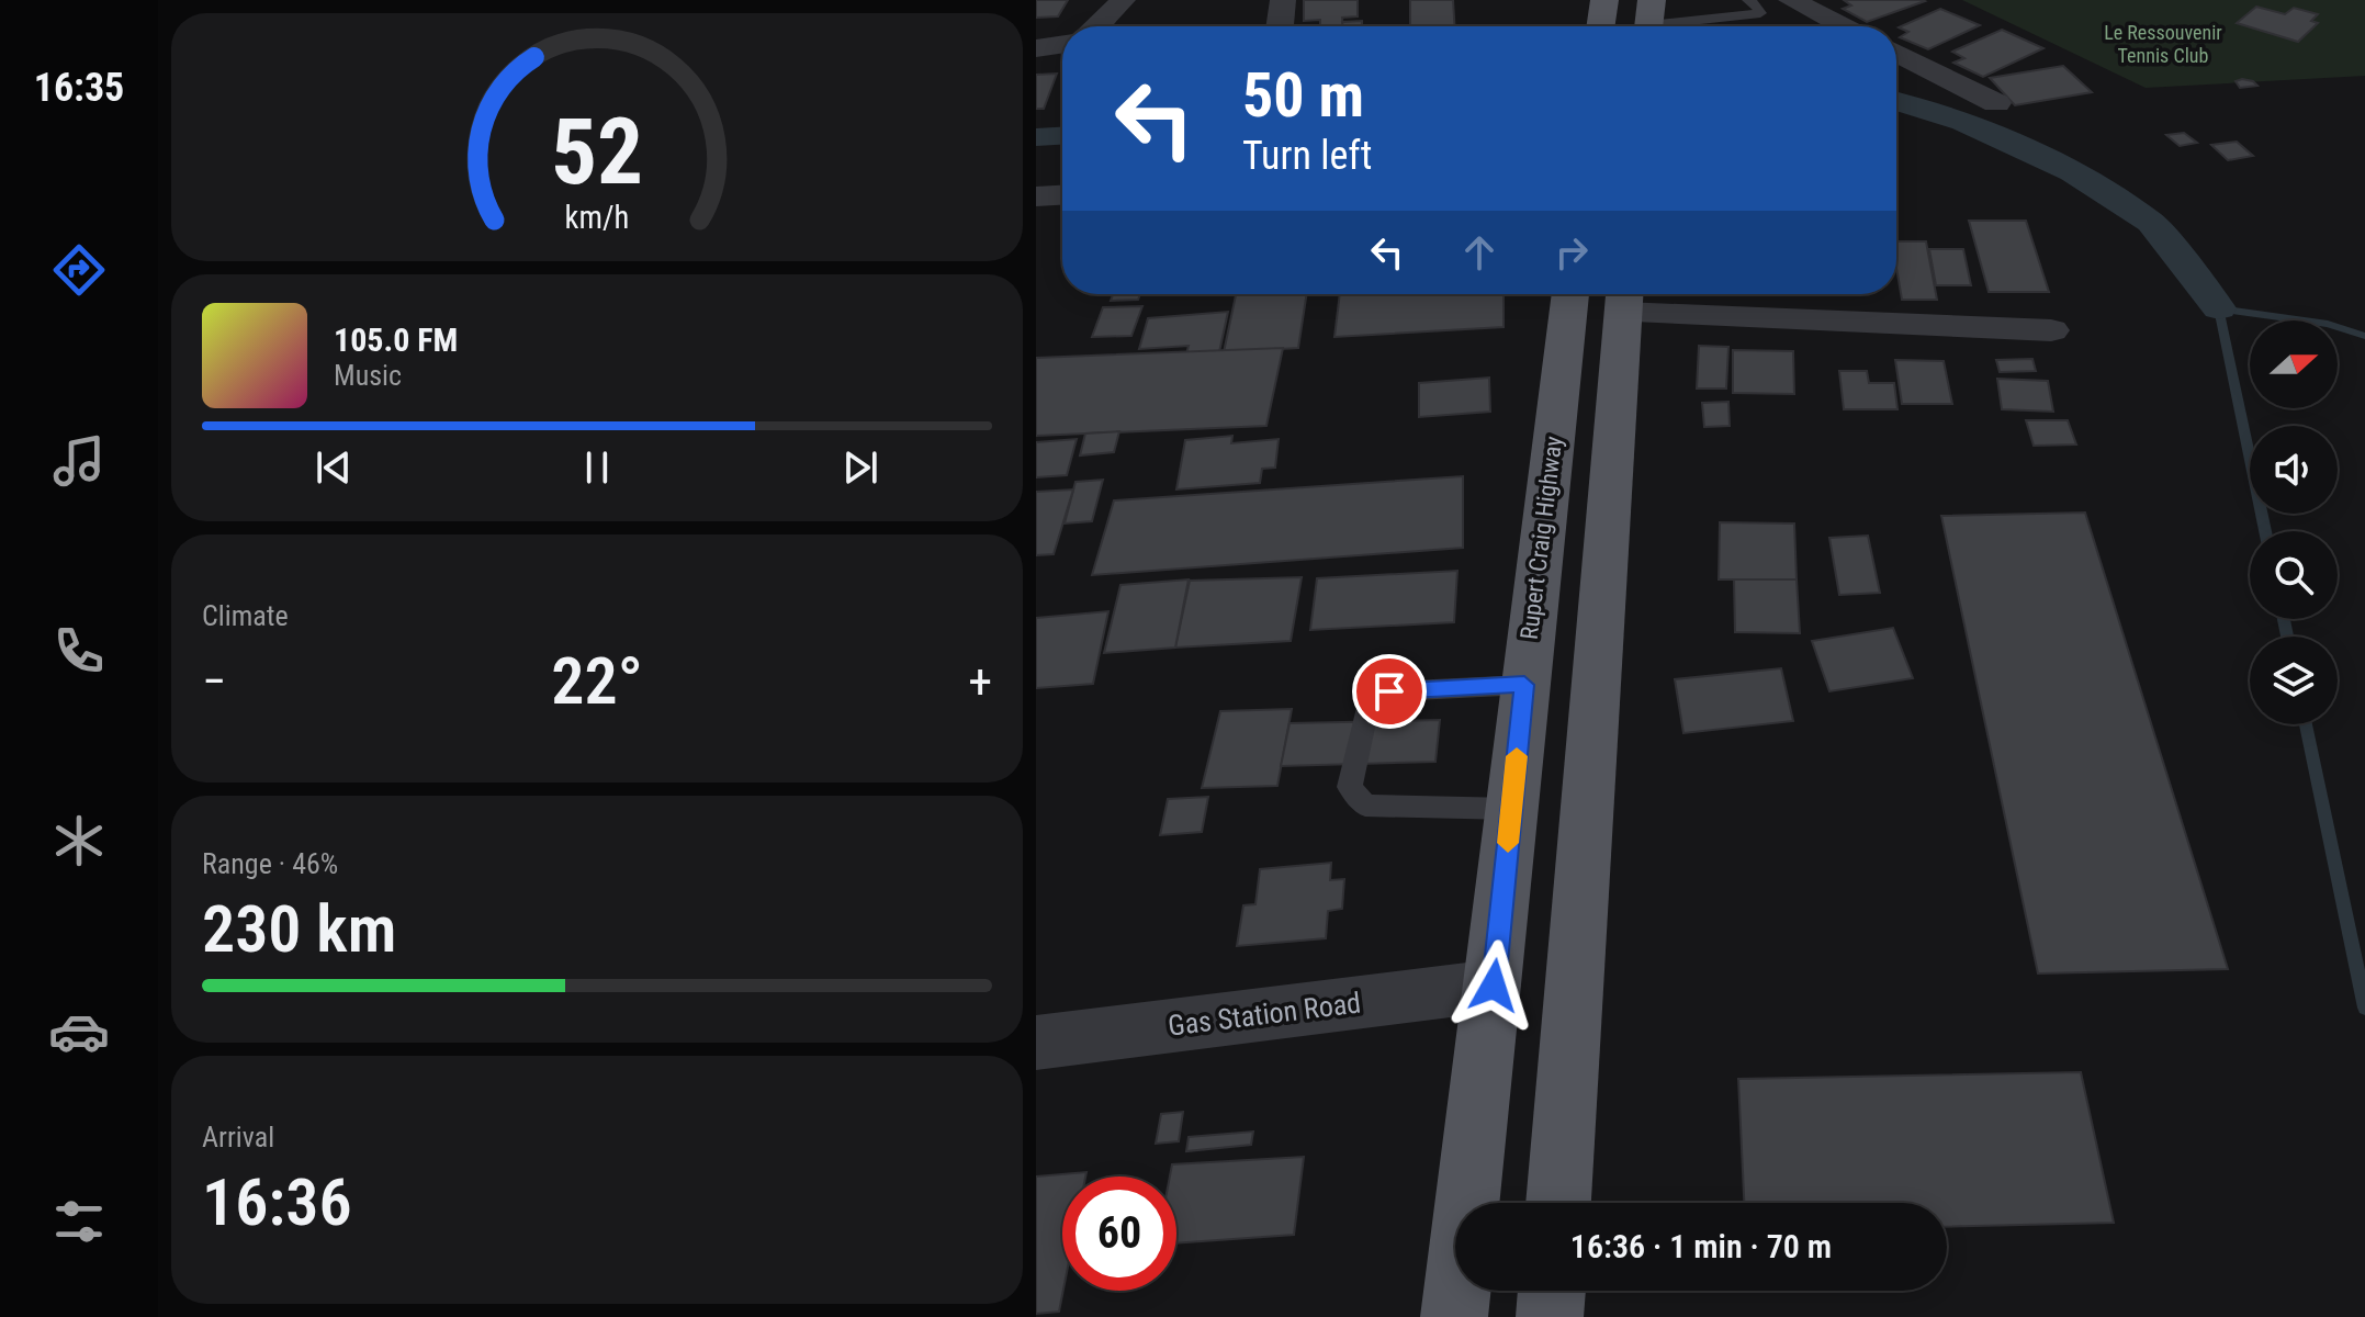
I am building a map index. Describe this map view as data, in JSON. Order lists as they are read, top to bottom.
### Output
{
  "streets": {
    "main road": ["Rupert Craig Highway"],
    "street": ["Gas Station Road"]
  },
  "crossings": [
    ["Rupert Craig Highway", "Gas Station Road"]
  ],
  "parks": ["Le Ressouvenir Tennis Club"],
  "north": "right",
  "page": {
    "tabs": "16:35",
    "turn": ["50 m", "Turn left"],
    "song": ["105.0 FM", "Music"],
    "tile": [
      "Climate",
      ["Range · 46%", "230 km"],
      ["Arrival", "16:36"]
    ],
    "heat": ["−", "22°", "+"],
    "limit": "60",
    "trip": "16:36 · 1 min · 70 m",
    "gauge": ["52", "km/h"]
  }
}
